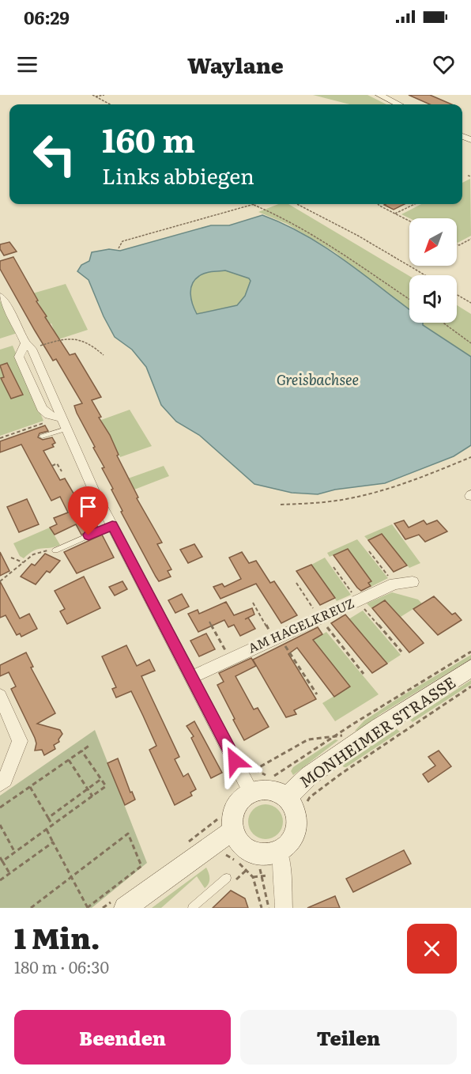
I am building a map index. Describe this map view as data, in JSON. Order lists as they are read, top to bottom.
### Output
{
  "streets": {
    "street": ["AM HAGELKREUZ", "MONHEIMER STRASSE"]
  },
  "water": ["Greisbachsee"],
  "north": "bottom left",
  "page": {
    "status": "06:29",
    "header": "Waylane",
    "turn": ["160 m", "Links abbiegen"],
    "heading": ["1 Min.", "180 m · 06:30"],
    "buttons": ["Beenden", "Teilen"]
  }
}
